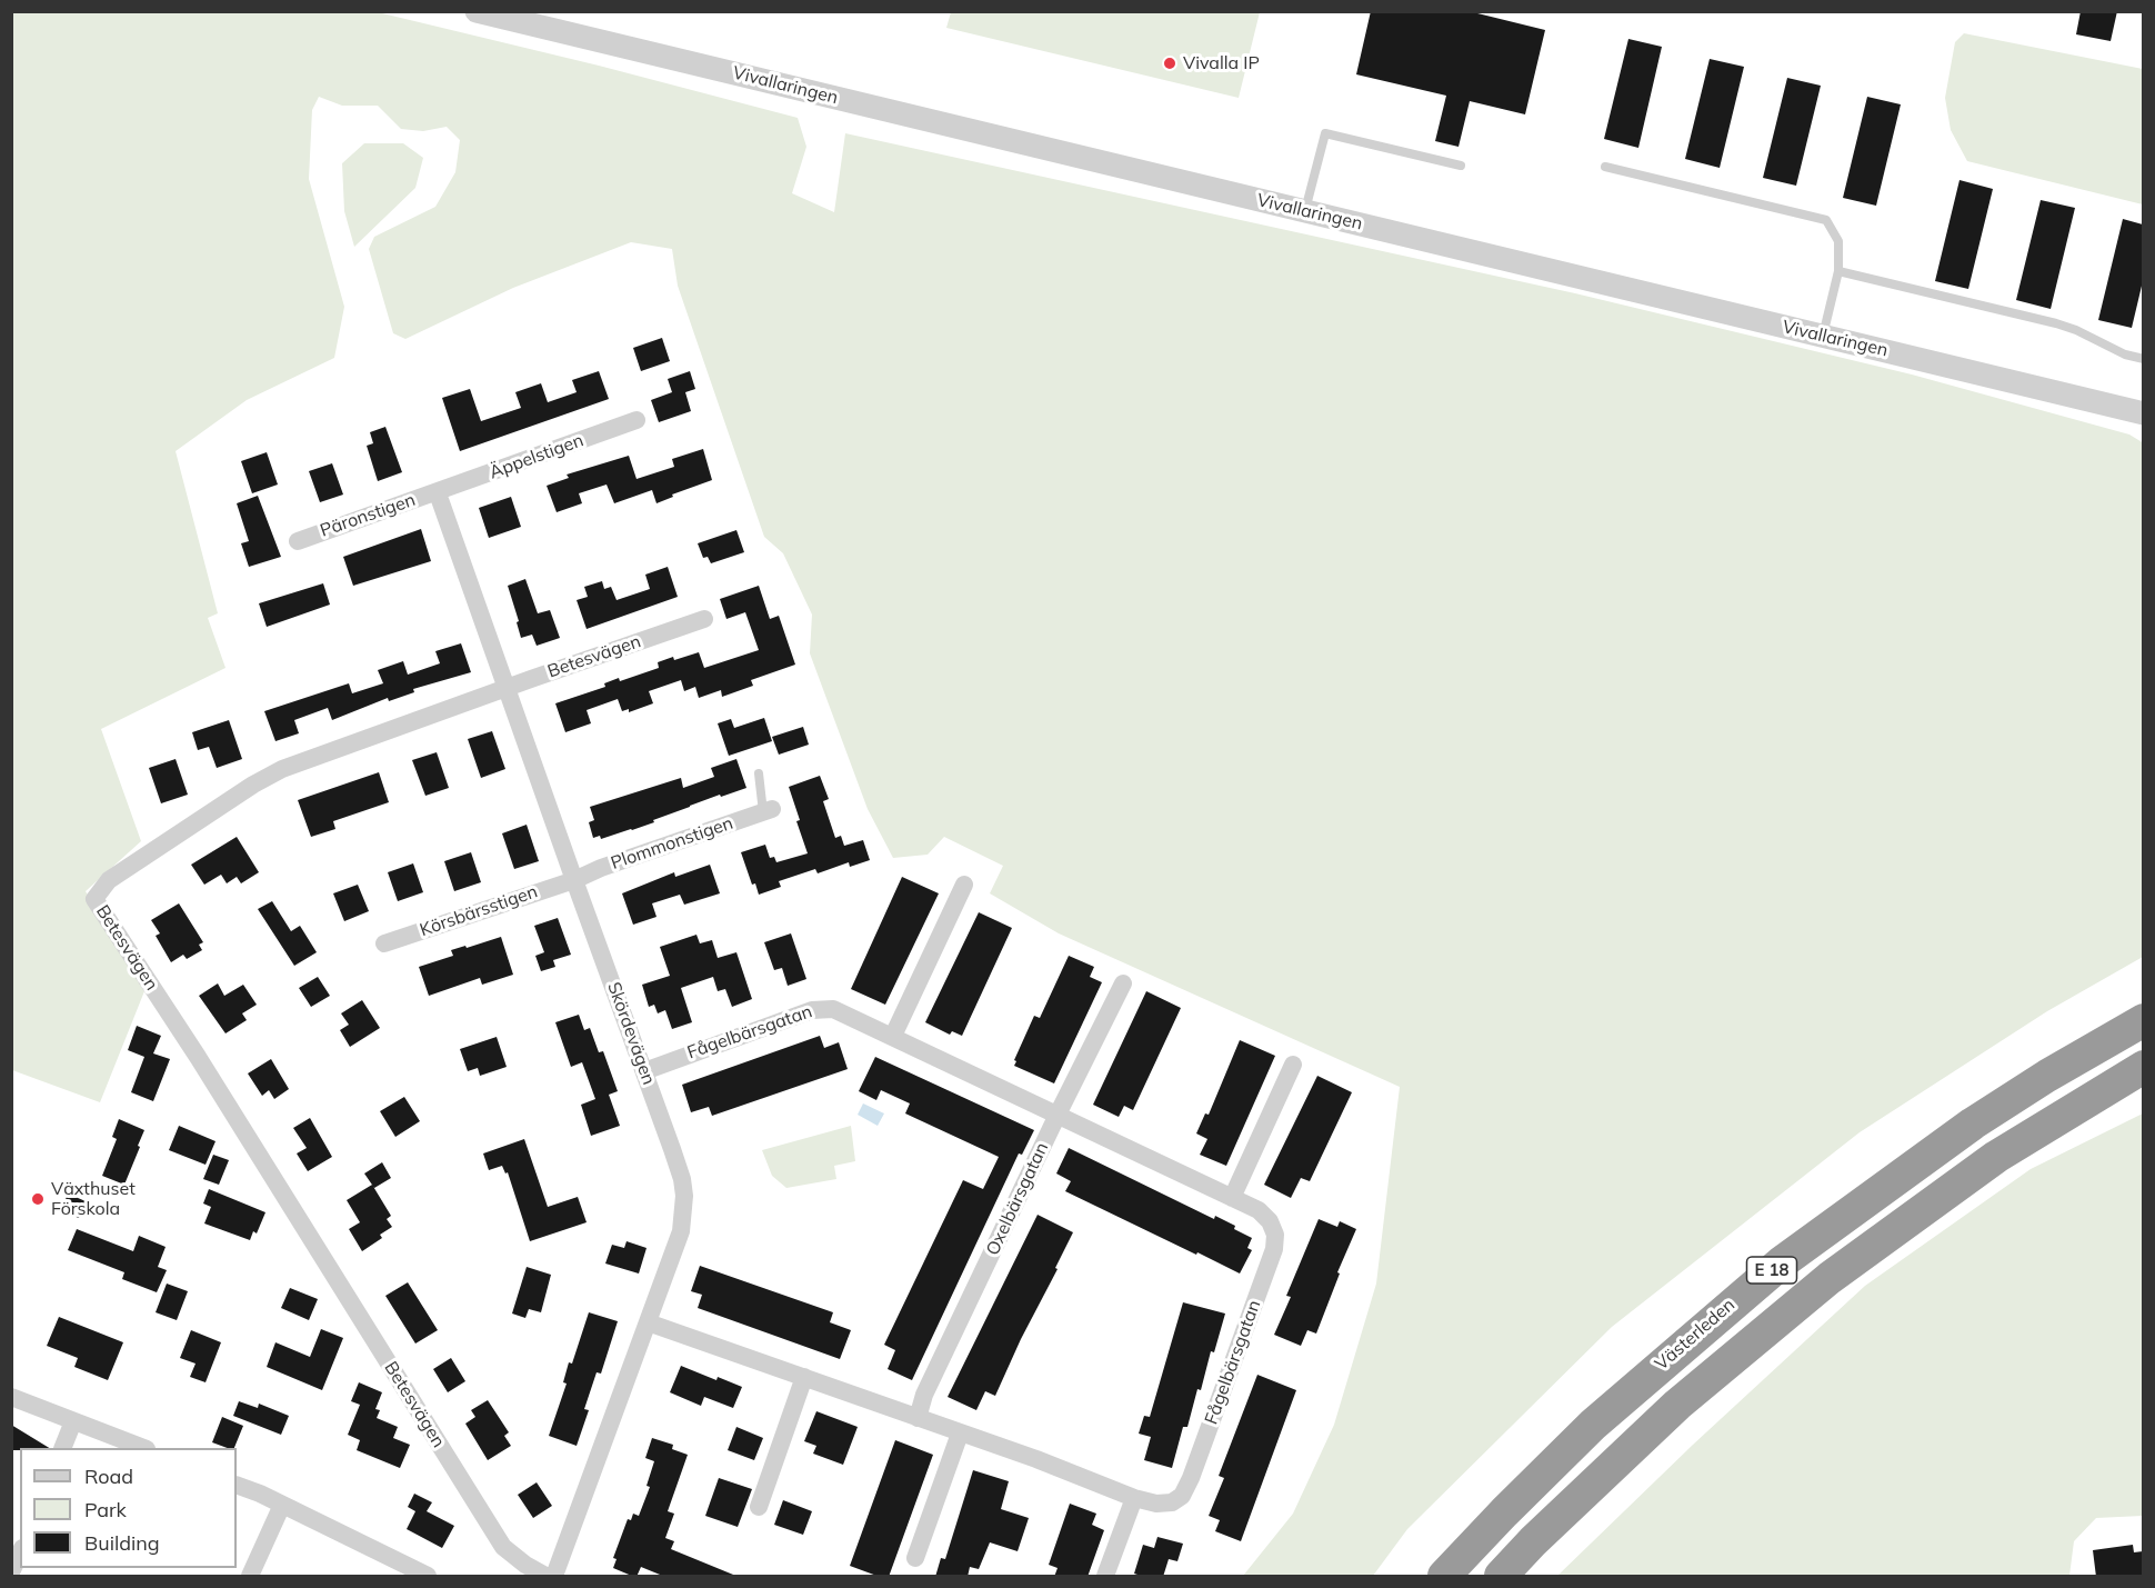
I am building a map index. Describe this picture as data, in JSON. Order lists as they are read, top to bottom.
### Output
{
  "streets": {
    "highway": ["E 18", "Västerleden"],
    "street": [
      "Vivallaringen",
      "Äppelstigen",
      "Päronstigen",
      "Betesvägen",
      "Plommonstigen",
      "Körsbärsstigen",
      "Fågelbärsgatan",
      "Skördevägen",
      "Oxelbärsgatan"
    ]
  },
  "crossings": [
    ["Äppelstigen", "Päronstigen"],
    ["Äppelstigen", "Skördevägen"],
    ["Päronstigen", "Skördevägen"],
    ["Betesvägen", "Skördevägen"],
    ["Plommonstigen", "Körsbärsstigen"],
    ["Plommonstigen", "Skördevägen"],
    ["Körsbärsstigen", "Skördevägen"],
    ["Fågelbärsgatan", "Skördevägen"],
    ["Fågelbärsgatan", "Oxelbärsgatan"]
  ],
  "places": ["Vivalla IP", "Växthuset Förskola"],
  "legend": ["Road", "Park", "Building"]
}
